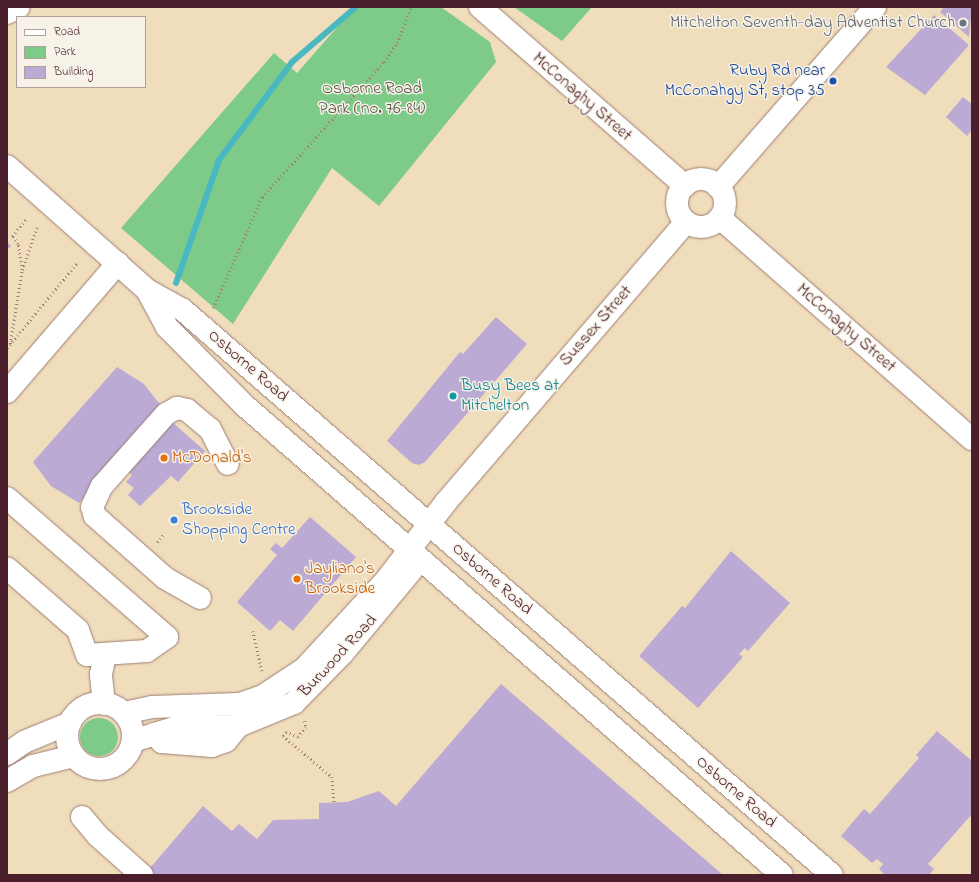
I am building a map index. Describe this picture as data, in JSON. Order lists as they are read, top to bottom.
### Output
{
  "streets": {
    "street": [
      "McConaghy Street",
      "Sussex Street",
      "Osborne Road",
      "Burwood Road"
    ]
  },
  "crossings": [
    ["McConaghy Street", "Sussex Street"],
    ["Sussex Street", "Osborne Road"],
    ["Sussex Street", "Burwood Road"],
    ["Osborne Road", "Burwood Road"]
  ],
  "parks": ["Osborne Road Park (no. 76-84)"],
  "places": [
    "Mitchelton Seventh-day Adventist Church",
    "Ruby Rd near McConahgy St, stop 35",
    "Busy Bees at Mitchelton",
    "McDonald's",
    "Brookside Shopping Centre",
    "Jayliano's Brookside"
  ],
  "legend": ["Road", "Park", "Building"]
}
